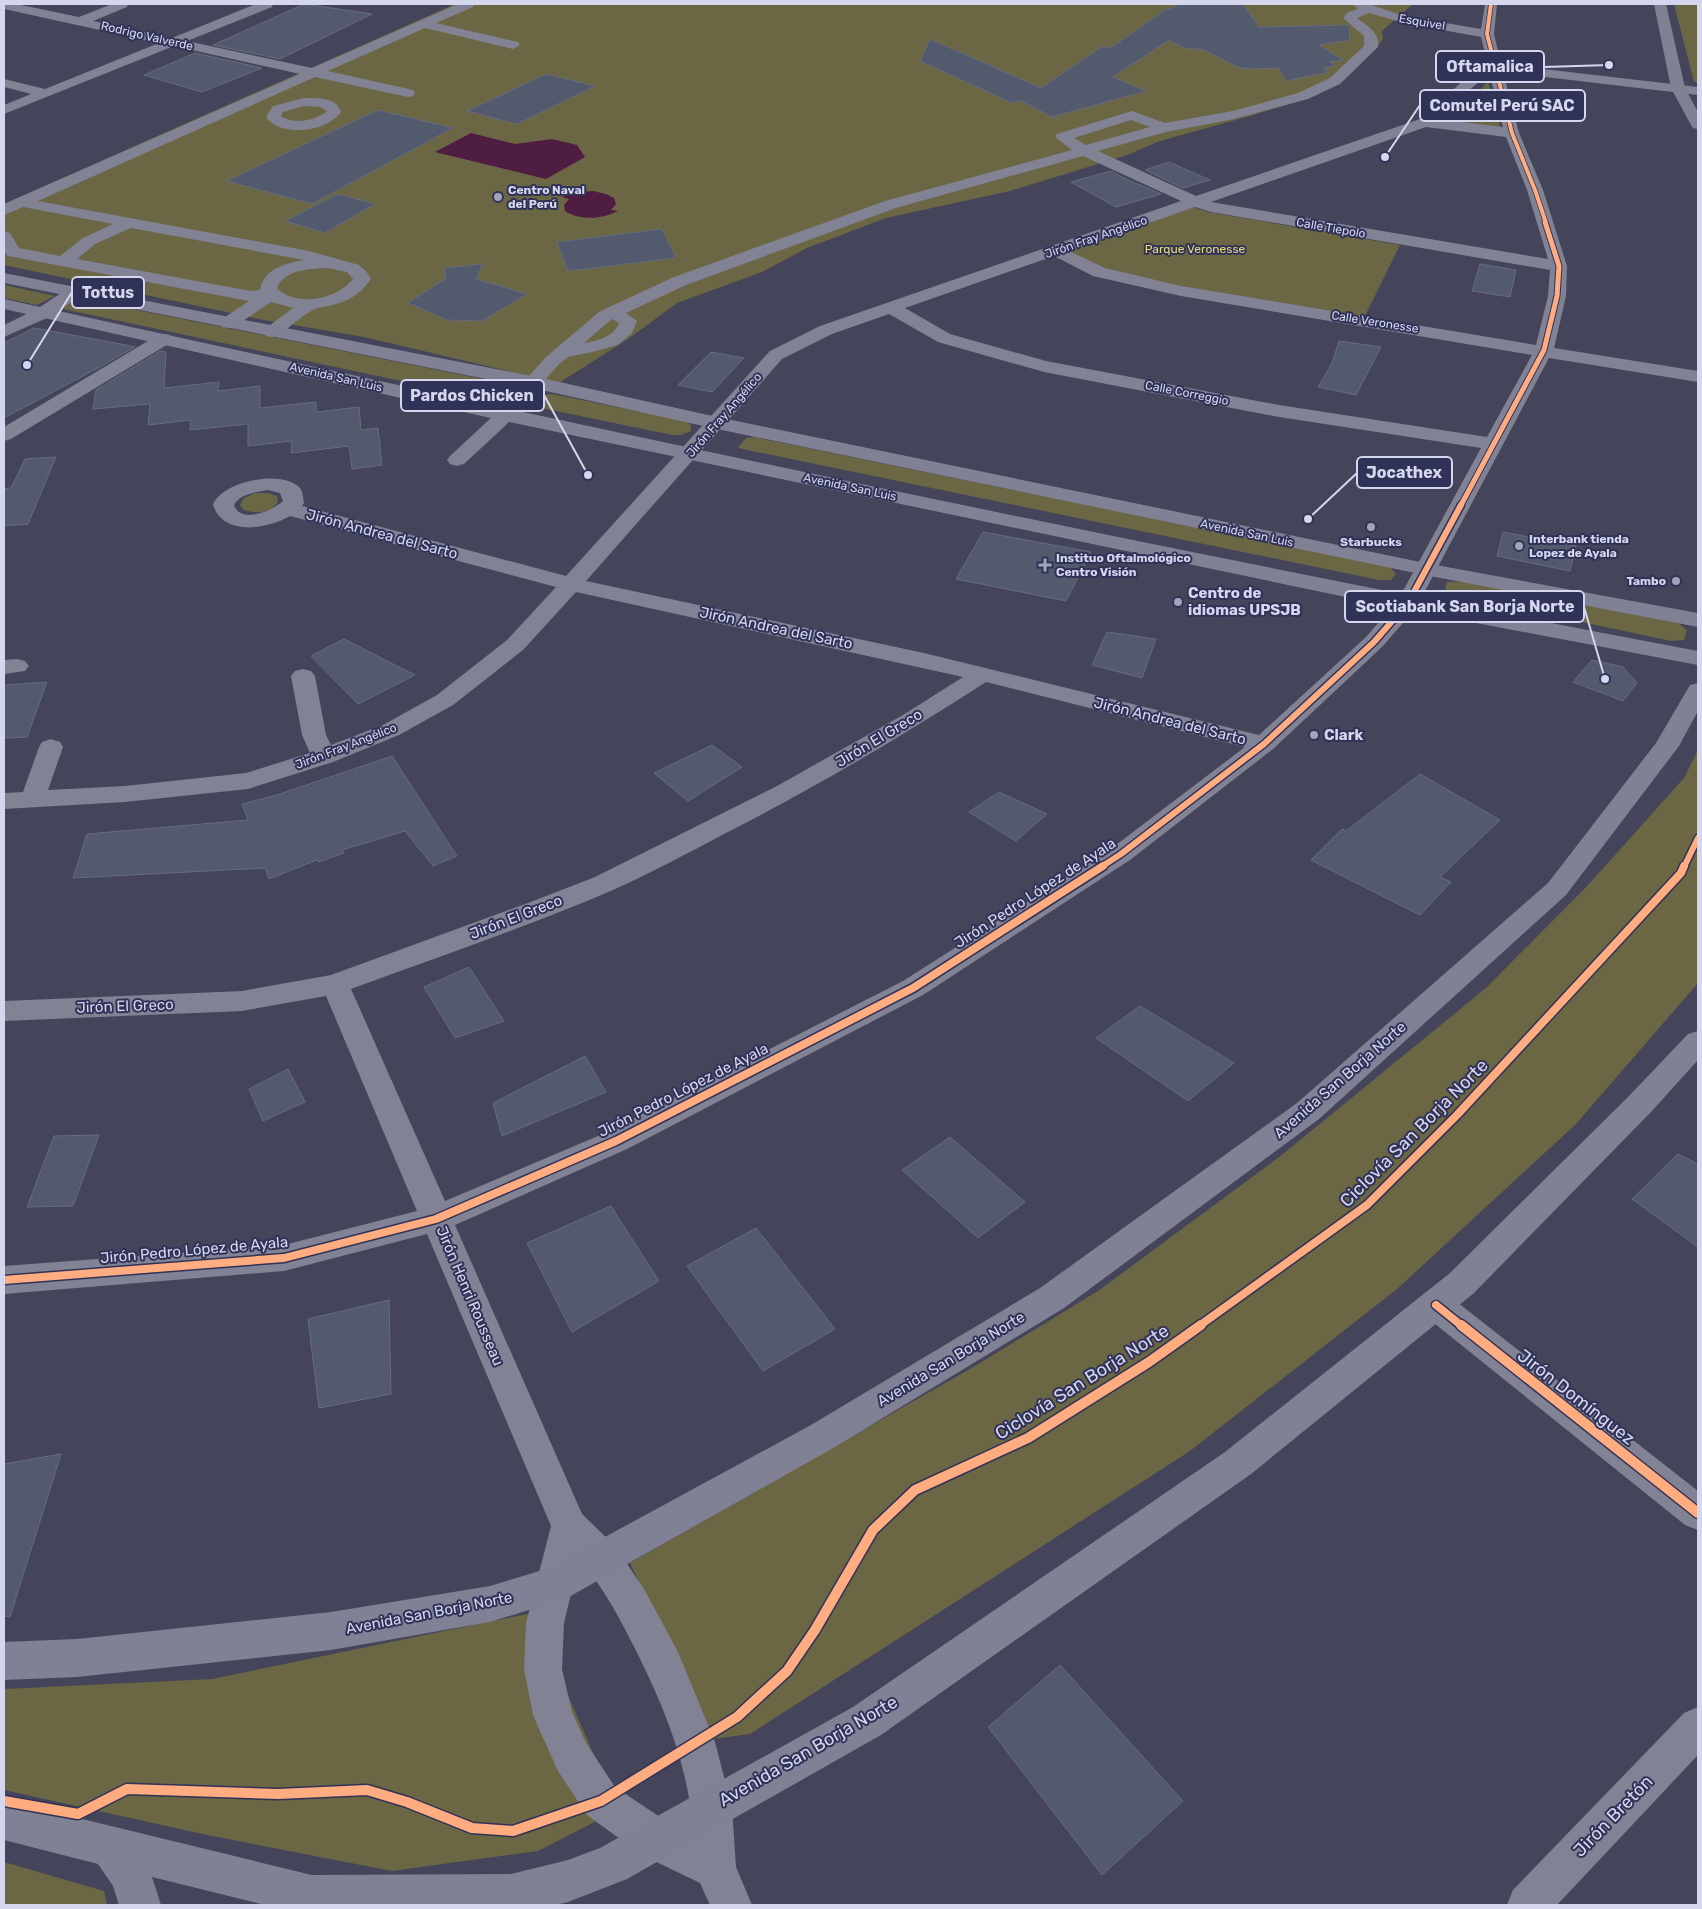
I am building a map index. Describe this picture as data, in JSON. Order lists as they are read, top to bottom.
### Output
{
  "streets": {
    "main road": ["Avenida San Luis", "Avenida San Borja Norte"],
    "street": [
      "Esquivel",
      "Rodrigo Valverde",
      "Calle Tiepolo",
      "Jirón Fray Angélico",
      "Calle Veronesse",
      "Calle Correggio",
      "Jirón Andrea del Sarto",
      "Jirón El Greco",
      "Jirón Pedro López de Ayala",
      "Jirón Henri Rousseau",
      "Jirón Domínguez",
      "Jirón Bretón"
    ],
    "cycle path": ["Ciclovía San Borja Norte"]
  },
  "crossings": [
    ["Esquivel", "Jirón Pedro López de Ayala"],
    ["Calle Tiepolo", "Jirón Fray Angélico"],
    ["Calle Tiepolo", "Jirón Pedro López de Ayala"],
    ["Jirón Fray Angélico", "Calle Veronesse"],
    ["Jirón Fray Angélico", "Avenida San Luis"],
    ["Jirón Fray Angélico", "Calle Correggio"],
    ["Jirón Fray Angélico", "Jirón Andrea del Sarto"],
    ["Jirón Fray Angélico", "Jirón Pedro López de Ayala"],
    ["Calle Veronesse", "Jirón Pedro López de Ayala"],
    ["Avenida San Luis", "Jirón Pedro López de Ayala"],
    ["Calle Correggio", "Jirón Pedro López de Ayala"],
    ["Jirón Andrea del Sarto", "Jirón El Greco"],
    ["Jirón Andrea del Sarto", "Jirón Pedro López de Ayala"],
    ["Jirón El Greco", "Jirón Henri Rousseau"],
    ["Jirón Pedro López de Ayala", "Jirón Henri Rousseau"],
    ["Avenida San Borja Norte", "Jirón Henri Rousseau"],
    ["Avenida San Borja Norte", "Jirón Domínguez"]
  ],
  "parks": ["Parque Veronesse"],
  "places": {
    "other": [
      "Oftamalica",
      "Comutel Perú SAC",
      "Centro Naval del Perú",
      "Tottus",
      "Pardos Chicken",
      "Jocathex",
      "Starbucks",
      "Interbank tienda Lopez de Ayala",
      "Tambo",
      "Centro de idiomas UPSJB",
      "Scotiabank San Borja Norte",
      "Clark"
    ],
    "health": ["Instituo Oftalmológico Centro Visión"]
  }
}
